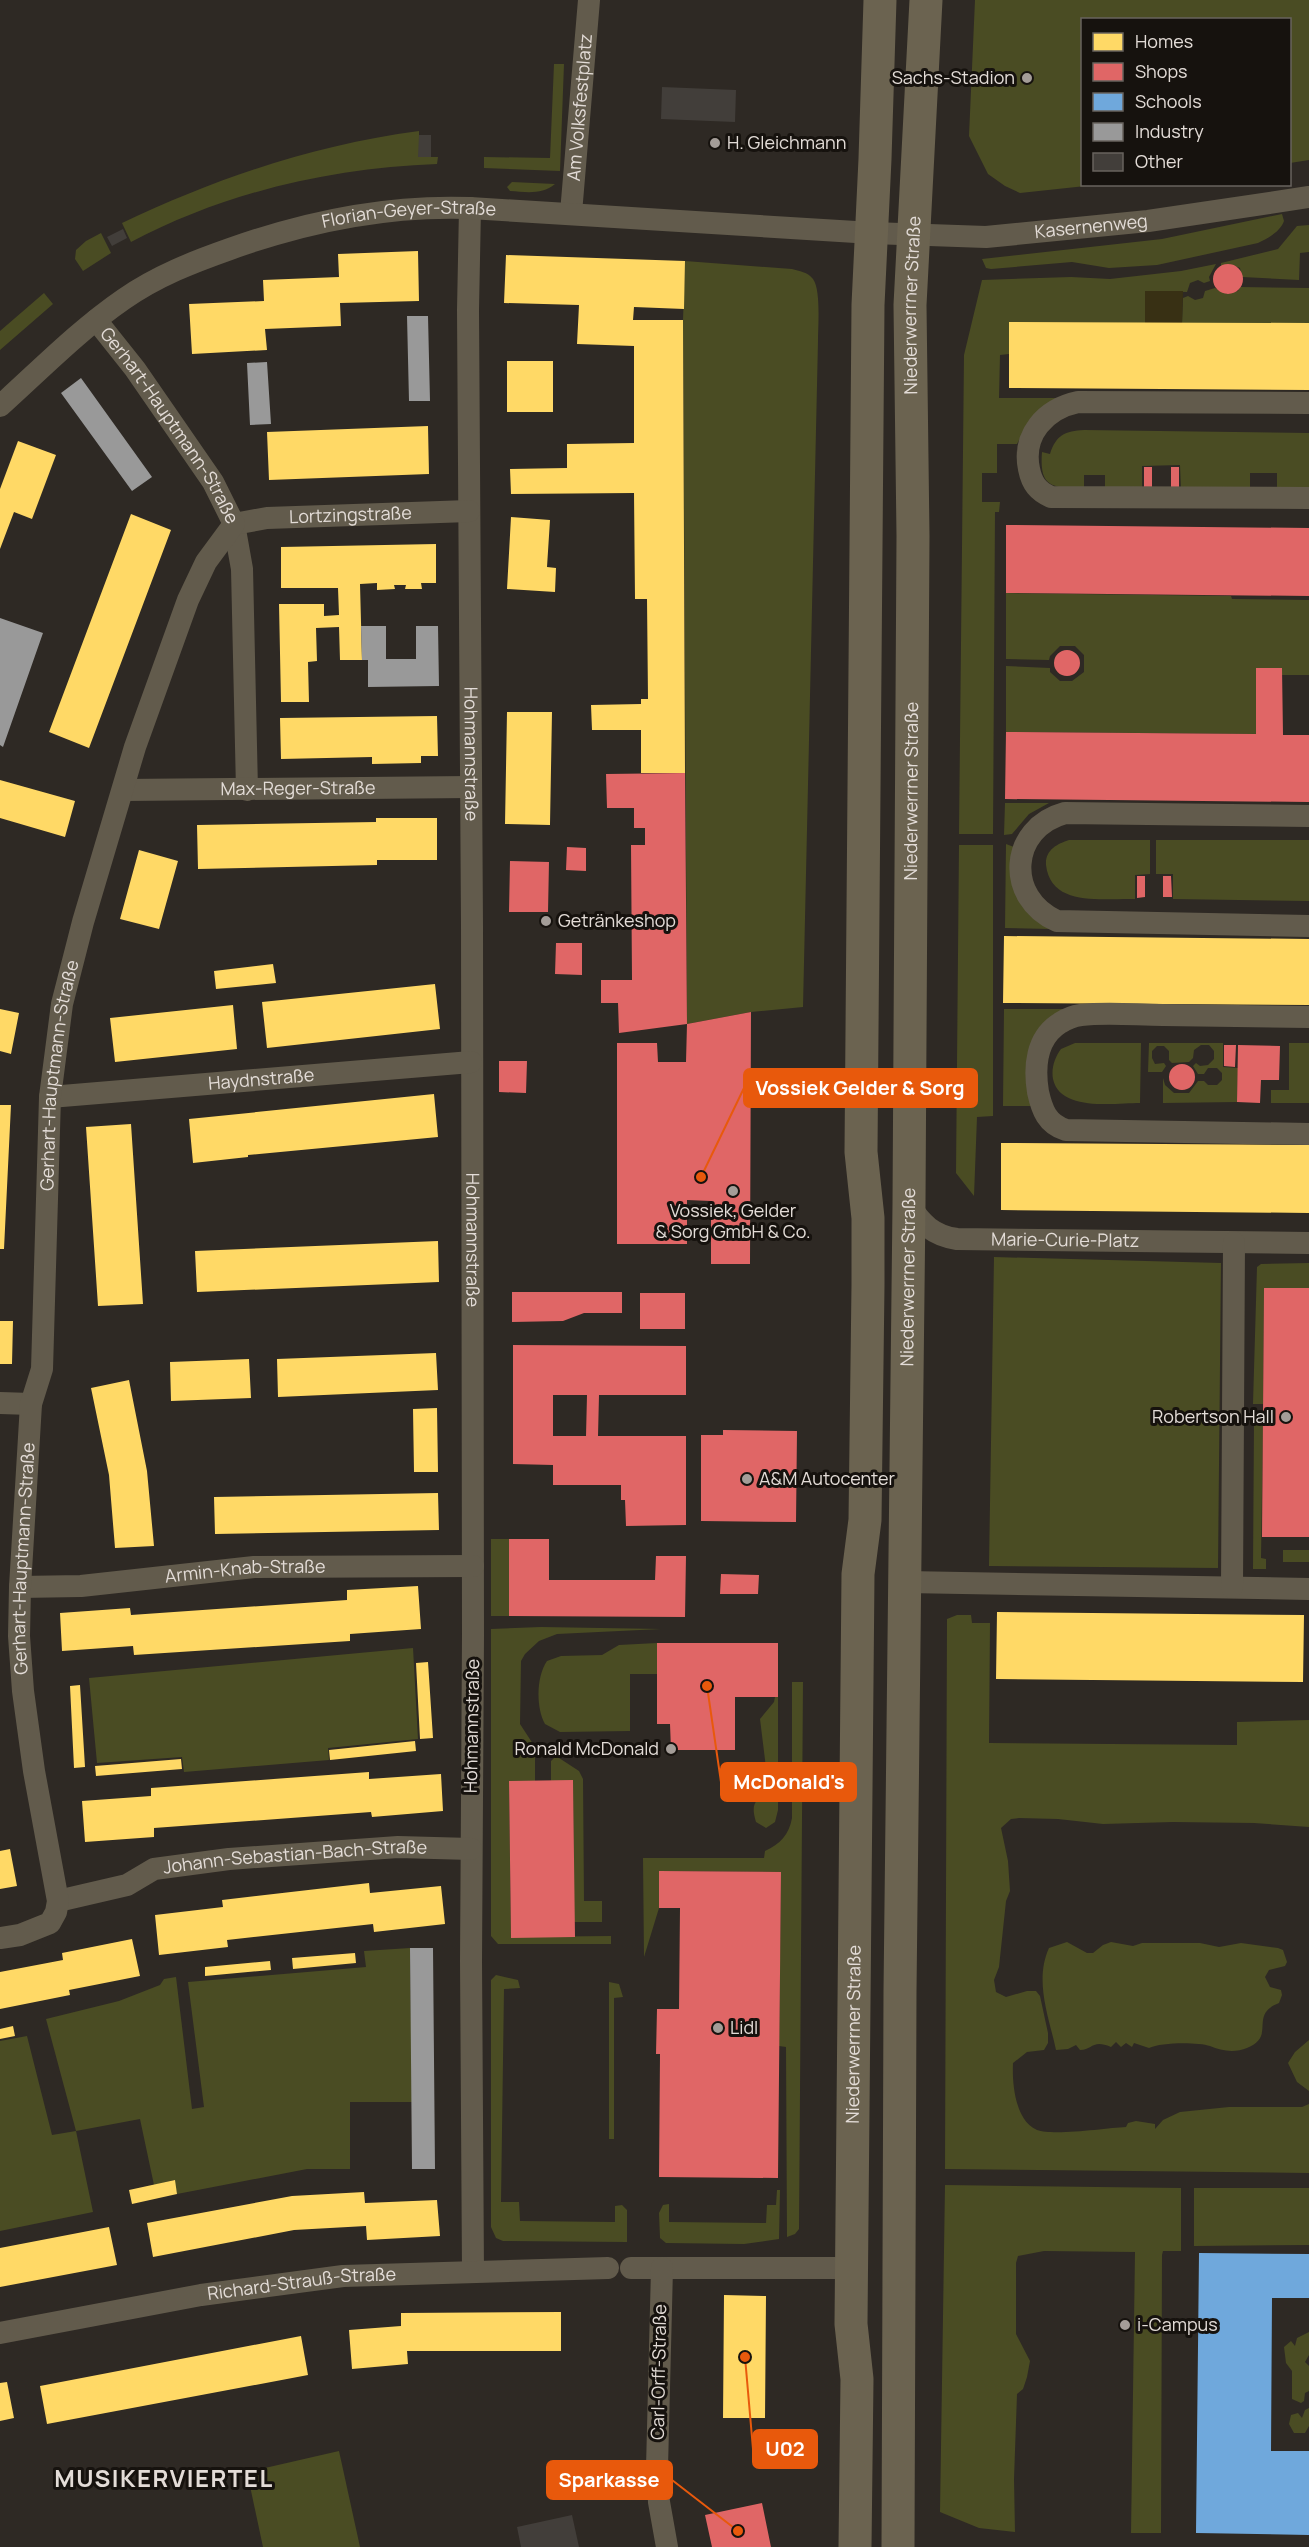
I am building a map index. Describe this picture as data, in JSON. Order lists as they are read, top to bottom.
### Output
{
  "streets": {
    "main road": ["Niederwerrner Straße"],
    "street": [
      "Am Volksfestplatz",
      "Florian-Geyer-Straße",
      "Kasernenweg",
      "Gerhart-Hauptmann-Straße",
      "Lortzingstraße",
      "Hohmannstraße",
      "Max-Reger-Straße",
      "Haydnstraße",
      "Marie-Curie-Platz",
      "Armin-Knab-Straße",
      "Johann-Sebastian-Bach-Straße",
      "Richard-Strauß-Straße",
      "Carl-Orff-Straße"
    ]
  },
  "crossings": [
    ["Am Volksfestplatz", "Florian-Geyer-Straße"],
    ["Florian-Geyer-Straße", "Kasernenweg"],
    ["Florian-Geyer-Straße", "Niederwerrner Straße"],
    ["Florian-Geyer-Straße", "Gerhart-Hauptmann-Straße"],
    ["Florian-Geyer-Straße", "Hohmannstraße"],
    ["Kasernenweg", "Niederwerrner Straße"],
    ["Niederwerrner Straße", "Marie-Curie-Platz"],
    ["Niederwerrner Straße", "Richard-Strauß-Straße"],
    ["Gerhart-Hauptmann-Straße", "Lortzingstraße"],
    ["Gerhart-Hauptmann-Straße", "Max-Reger-Straße"],
    ["Gerhart-Hauptmann-Straße", "Haydnstraße"],
    ["Gerhart-Hauptmann-Straße", "Armin-Knab-Straße"],
    ["Gerhart-Hauptmann-Straße", "Johann-Sebastian-Bach-Straße"],
    ["Lortzingstraße", "Hohmannstraße"],
    ["Hohmannstraße", "Max-Reger-Straße"],
    ["Hohmannstraße", "Haydnstraße"],
    ["Hohmannstraße", "Armin-Knab-Straße"],
    ["Hohmannstraße", "Johann-Sebastian-Bach-Straße"],
    ["Hohmannstraße", "Richard-Strauß-Straße"],
    ["Richard-Strauß-Straße", "Carl-Orff-Straße"]
  ],
  "districts": ["MUSIKERVIERTEL"],
  "places": [
    "Sachs-Stadion",
    "H. Gleichmann",
    "Getränkeshop",
    "Vossiek Gelder & Sorg",
    "Vossiek, Gelder & Sorg GmbH & Co.",
    "Robertson Hall",
    "A&M Autocenter",
    "McDonald's",
    "Ronald McDonald",
    "Lidl",
    "i-Campus",
    "U02",
    "Sparkasse"
  ],
  "legend": [
    "Homes",
    "Shops",
    "Schools",
    "Industry",
    "Other"
  ]
}
